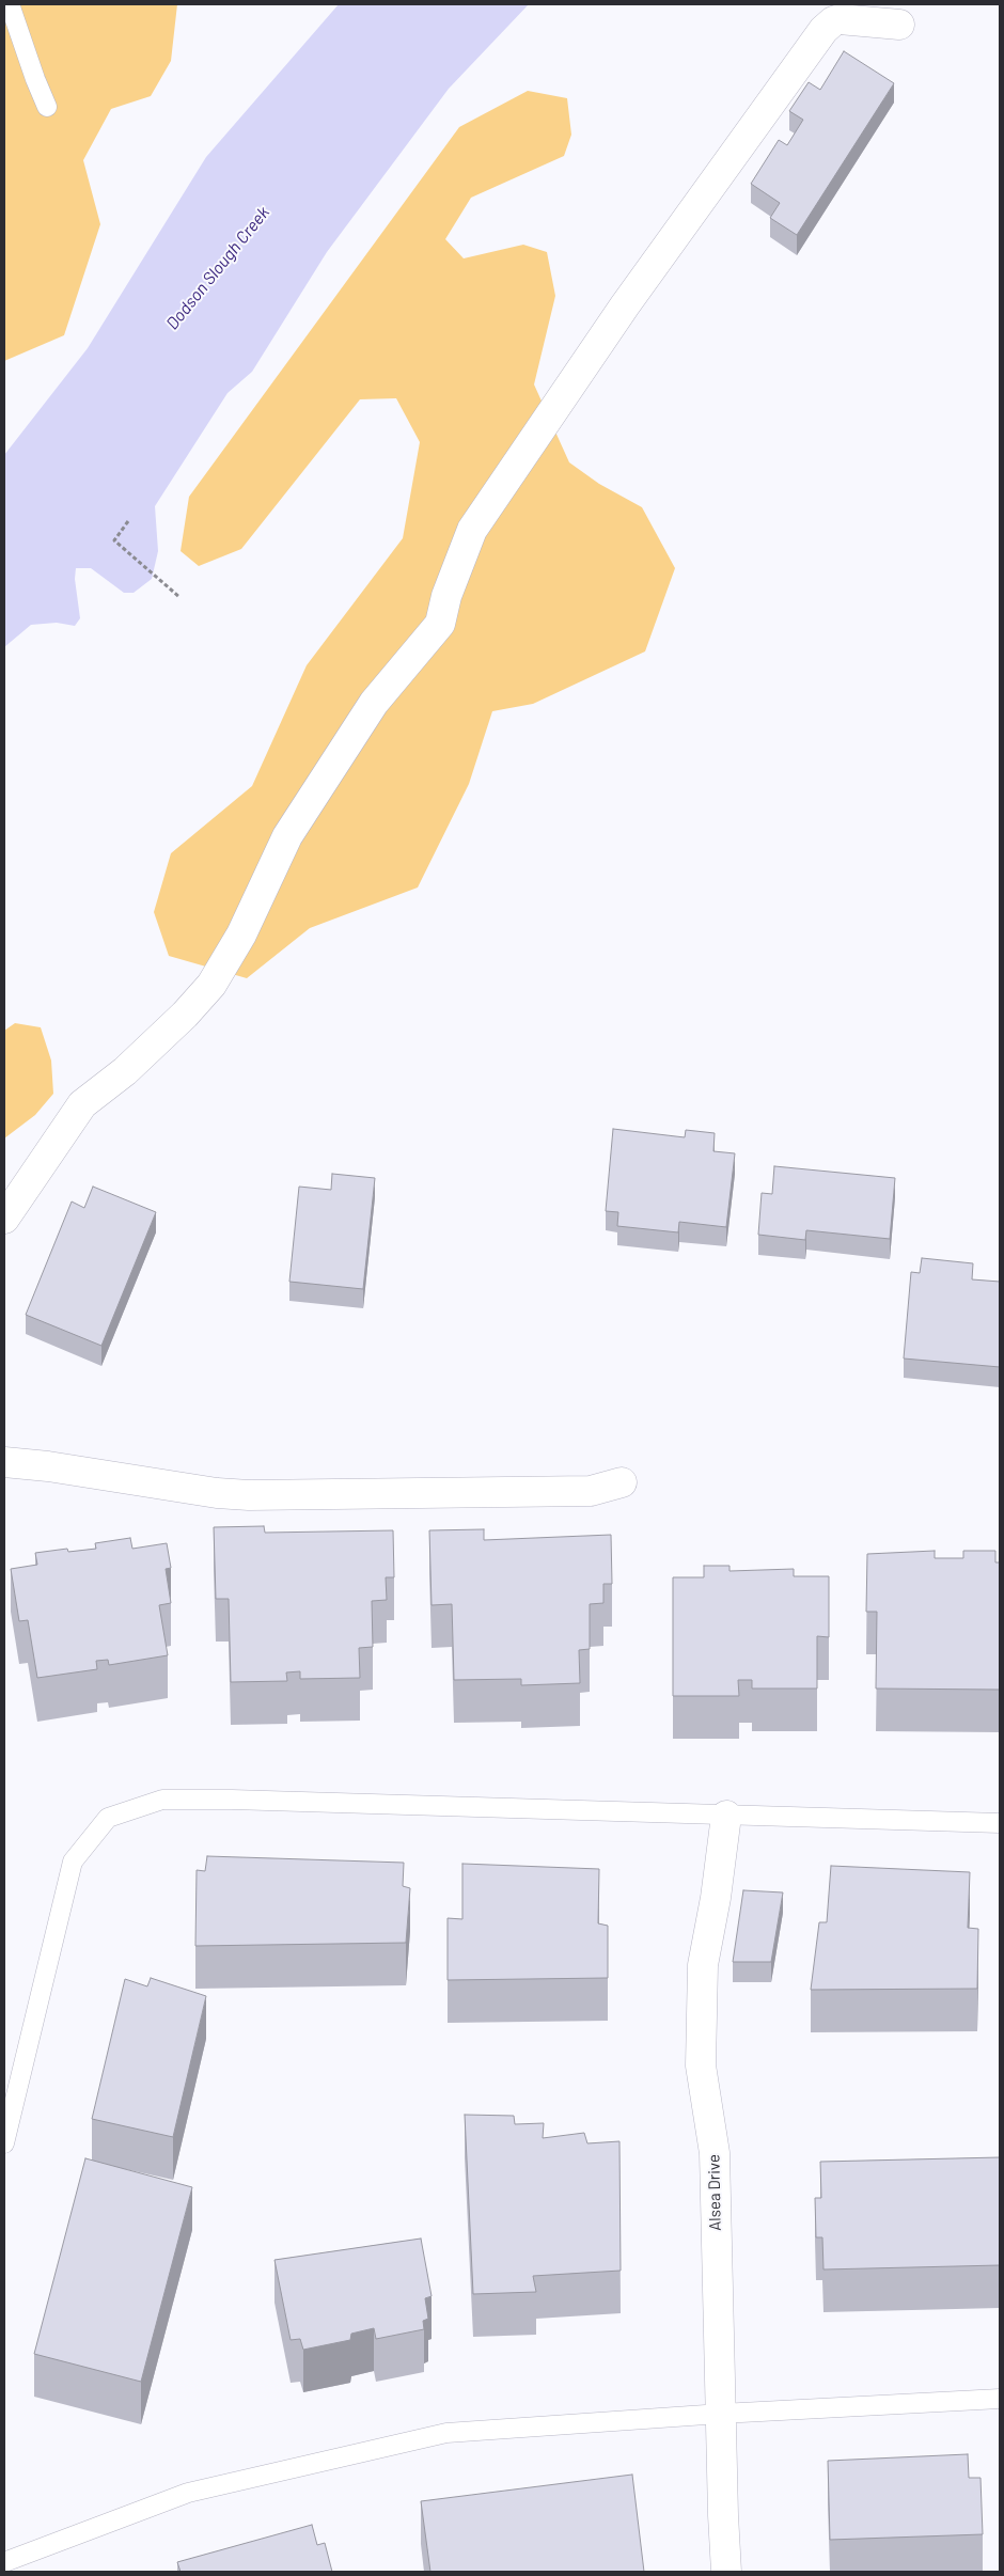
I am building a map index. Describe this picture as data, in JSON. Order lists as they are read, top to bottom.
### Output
{
  "streets": {
    "street": ["Alsea Drive"]
  },
  "water": ["Dodson Slough Creek"]
}
